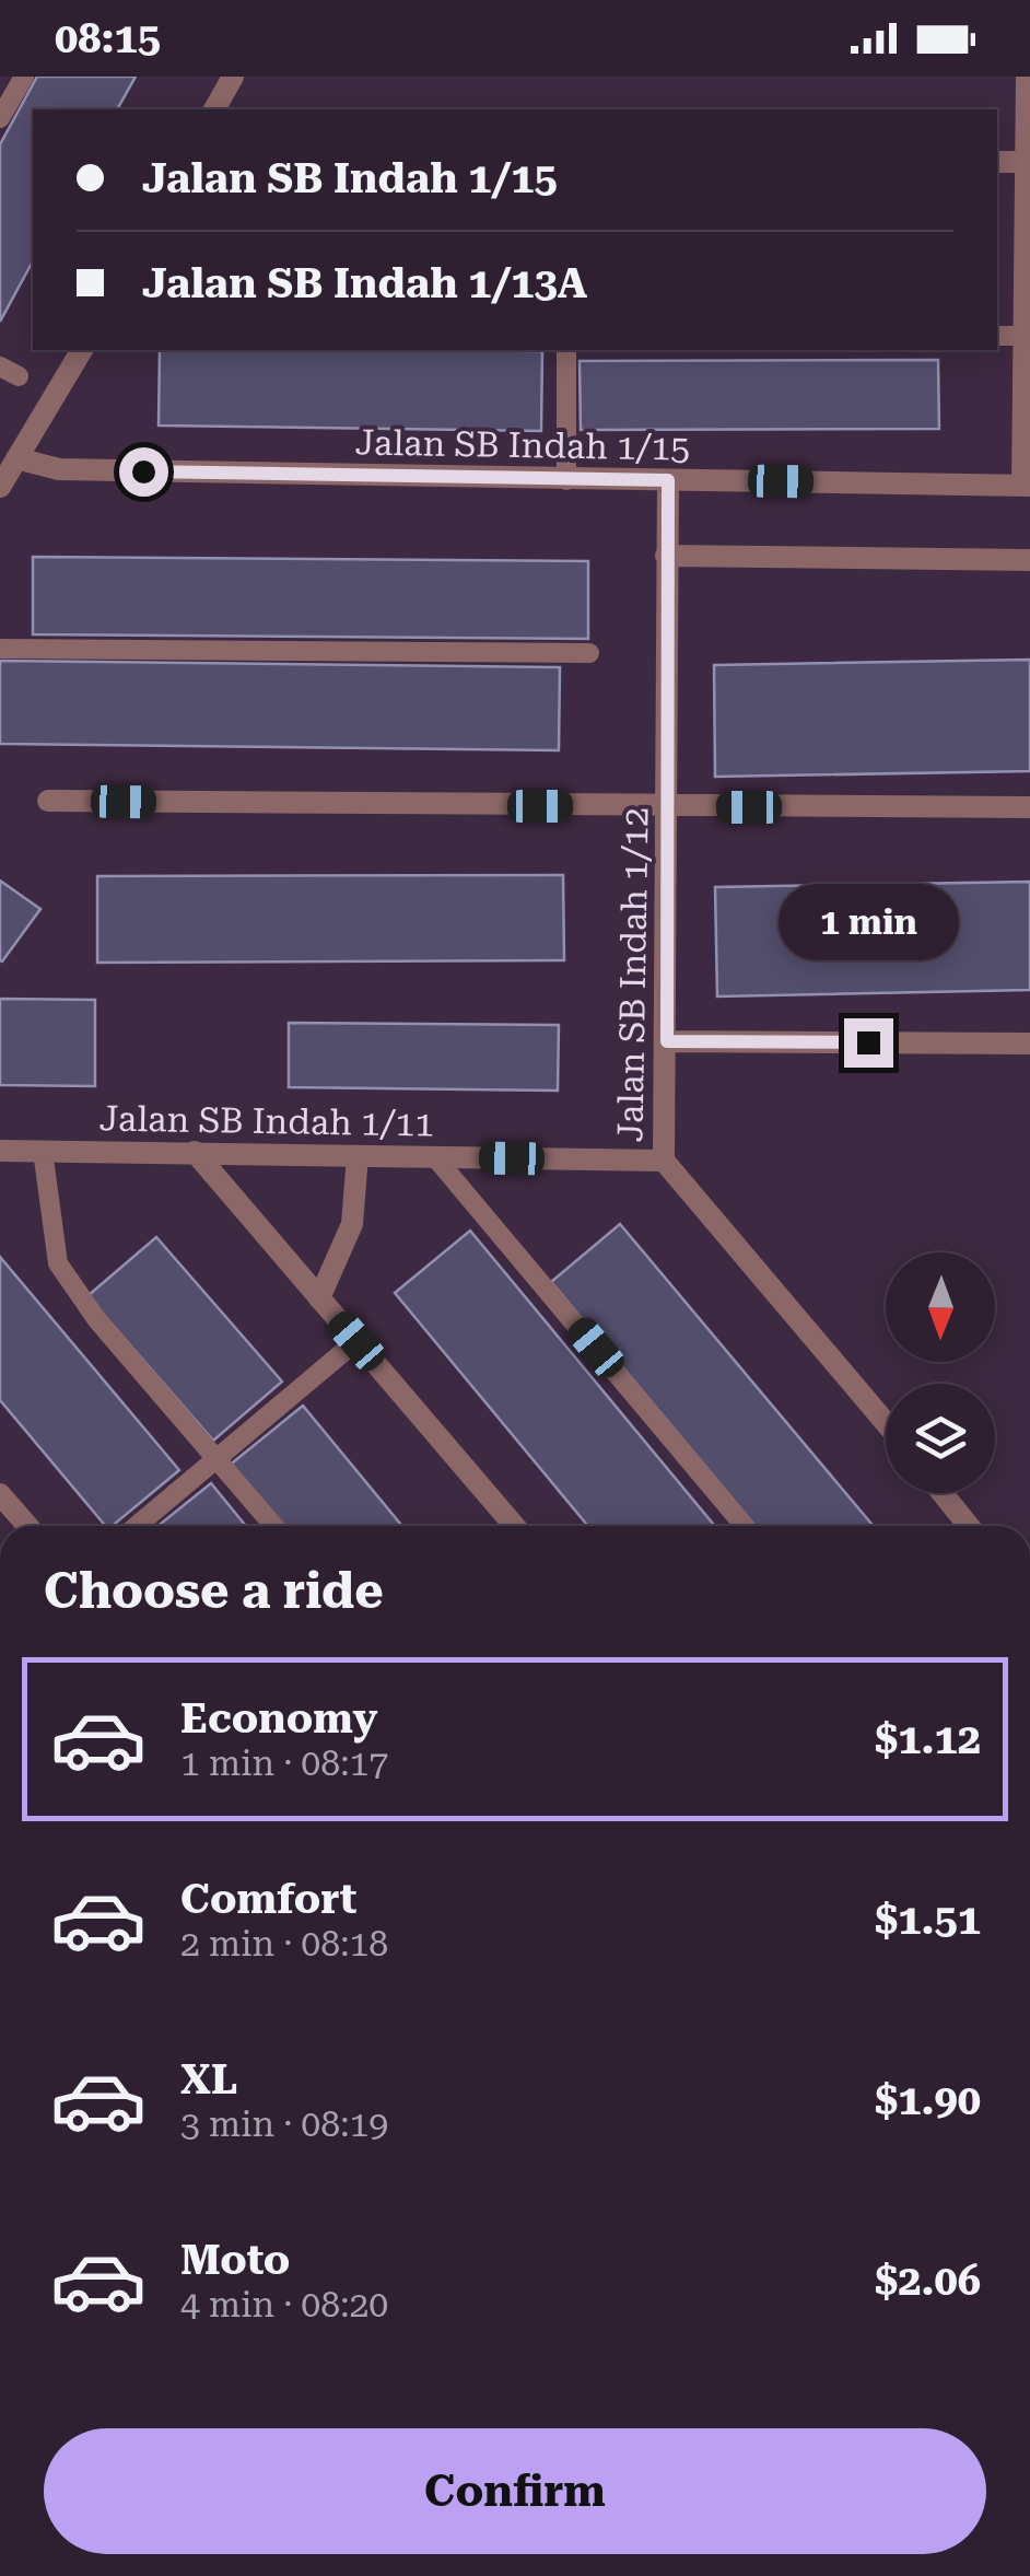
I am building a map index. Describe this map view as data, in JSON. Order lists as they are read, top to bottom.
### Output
{
  "streets": {
    "street": ["Jalan SB Indah 1/15", "Jalan SB Indah 1/12", "Jalan SB Indah 1/11"]
  },
  "crossings": [
    ["Jalan SB Indah 1/15", "Jalan SB Indah 1/12"],
    ["Jalan SB Indah 1/12", "Jalan SB Indah 1/11"]
  ],
  "north": "bottom",
  "page": {
    "status": "08:15",
    "banner": ["Jalan SB Indah 1/15", "Jalan SB Indah 1/13A"],
    "bubble": "1 min",
    "heading": "Choose a ride",
    "list": [
      {
        "name": "Economy",
        "note": "1 min · 08:17",
        "value": "$1.12"
      },
      {
        "name": "Comfort",
        "note": "2 min · 08:18",
        "value": "$1.51"
      },
      {
        "name": "XL",
        "note": "3 min · 08:19",
        "value": "$1.90"
      },
      {
        "name": "Moto",
        "note": "4 min · 08:20",
        "value": "$2.06"
      }
    ],
    "buttons": "Confirm"
  }
}
